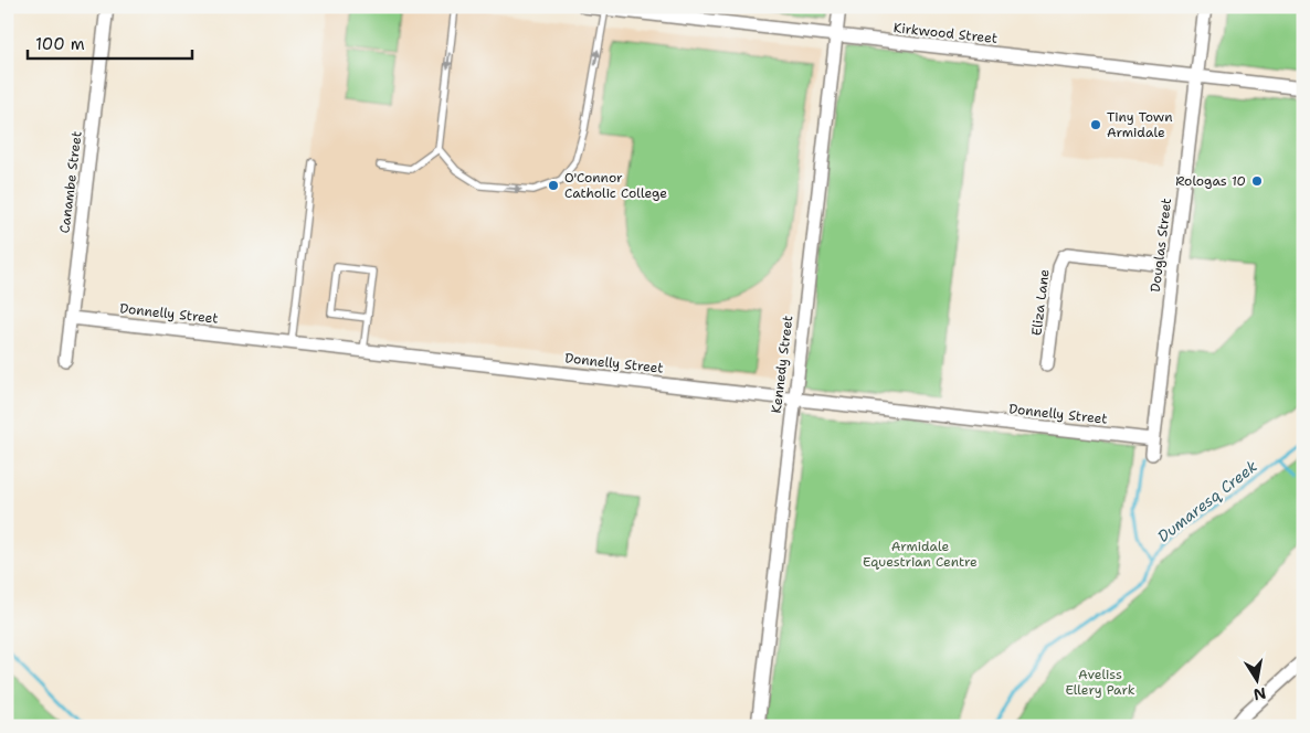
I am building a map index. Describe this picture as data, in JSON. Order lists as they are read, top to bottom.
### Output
{
  "streets": {
    "street": [
      "Kirkwood Street",
      "Canambe Street",
      "Douglas Street",
      "Eliza Lane",
      "Donnelly Street",
      "Kennedy Street"
    ]
  },
  "crossings": [
    ["Kirkwood Street", "Douglas Street"],
    ["Kirkwood Street", "Kennedy Street"],
    ["Canambe Street", "Donnelly Street"],
    ["Douglas Street", "Eliza Lane"],
    ["Douglas Street", "Donnelly Street"],
    ["Donnelly Street", "Kennedy Street"]
  ],
  "water": ["Dumaresq Creek"],
  "parks": ["Armidale Equestrian Centre", "Aveliss Ellery Park"],
  "places": ["Tiny Town Armidale", "Rologas 10", "O'Connor Catholic College"],
  "scale_bar": "100 m",
  "north": "bottom"
}
